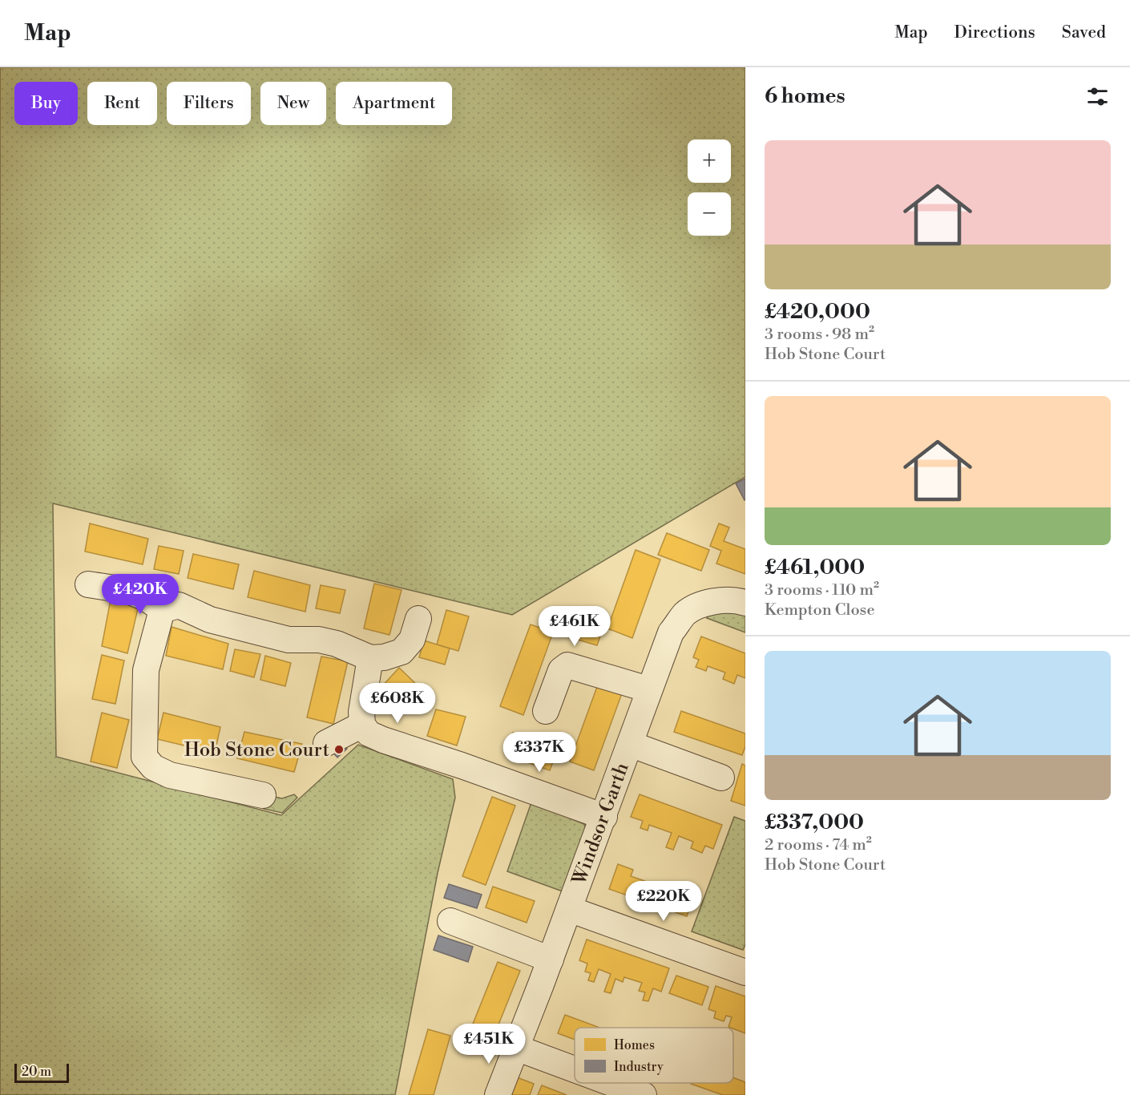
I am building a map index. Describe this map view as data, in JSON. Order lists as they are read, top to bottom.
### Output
{
  "streets": {
    "street": ["Windsor Garth"]
  },
  "places": ["Hob Stone Court"],
  "legend": ["Homes", "Industry"],
  "scale_bar": "20 m",
  "page": {
    "header": "Map",
    "nav": ["Map", "Directions", "Saved"],
    "heading": "6 homes",
    "chip": [
      "Buy",
      "Rent",
      "Filters",
      "New",
      "Apartment"
    ],
    "list": [
      {
        "name": "£420,000",
        "note": "3 rooms · 98 m² · Hob Stone Court"
      },
      {
        "name": "£461,000",
        "note": "3 rooms · 110 m² · Kempton Close"
      },
      {
        "name": "£337,000",
        "note": "2 rooms · 74 m² · Hob Stone Court"
      }
    ],
    "map_buttons": ["+", "−"],
    "price": [
      "£420K",
      "£461K",
      "£608K",
      "£337K",
      "£220K",
      "£451K"
    ],
    "scale": "20 m"
  }
}
